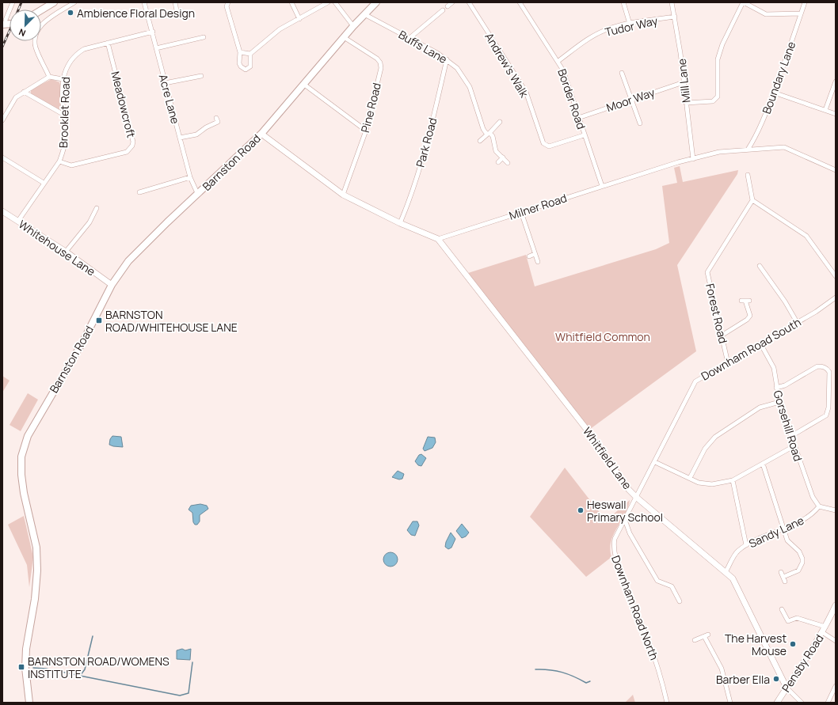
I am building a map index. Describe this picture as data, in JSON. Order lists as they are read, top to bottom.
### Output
{
  "streets": {
    "main road": ["Barnston Road"],
    "street": [
      "Tudor Way",
      "Buffs Lane",
      "Andrew's Walk",
      "Boundary Lane",
      "Mill Lane",
      "Acre Lane",
      "Border Road",
      "Moor Way",
      "Meadowcroft",
      "Pine Road",
      "Brooklet Road",
      "Park Road",
      "Milner Road",
      "Whitehouse Lane",
      "Forest Road",
      "Downham Road South",
      "Gorsehill Road",
      "Whitfield Lane",
      "Sandy Lane",
      "Downham Road North",
      "Pensby Road"
    ]
  },
  "crossings": [
    ["Tudor Way", "Mill Lane"],
    ["Tudor Way", "Border Road"],
    ["Buffs Lane", "Park Road"],
    ["Buffs Lane", "Barnston Road"],
    ["Andrew's Walk", "Border Road"],
    ["Boundary Lane", "Milner Road"],
    ["Mill Lane", "Moor Way"],
    ["Mill Lane", "Milner Road"],
    ["Acre Lane", "Brooklet Road"],
    ["Acre Lane", "Barnston Road"],
    ["Border Road", "Moor Way"],
    ["Border Road", "Milner Road"],
    ["Meadowcroft", "Brooklet Road"],
    ["Pine Road", "Barnston Road"],
    ["Brooklet Road", "Whitehouse Lane"],
    ["Barnston Road", "Whitehouse Lane"],
    ["Milner Road", "Whitfield Lane"],
    ["Forest Road", "Downham Road South"],
    ["Downham Road South", "Gorsehill Road"],
    ["Downham Road South", "Whitfield Lane"],
    ["Downham Road South", "Downham Road North"],
    ["Gorsehill Road", "Sandy Lane"],
    ["Whitfield Lane", "Sandy Lane"],
    ["Whitfield Lane", "Downham Road North"],
    ["Whitfield Lane", "Pensby Road"]
  ],
  "parks": ["Whitfield Common"],
  "places": {
    "other": [
      "Ambience Floral Design",
      "Heswall Primary School",
      "The Harvest Mouse",
      "Barber Ella"
    ],
    "transit": ["BARNSTON ROAD/WHITEHOUSE LANE", "BARNSTON ROAD/WOMENS INSTITUTE"]
  },
  "north": "bottom left"
}
